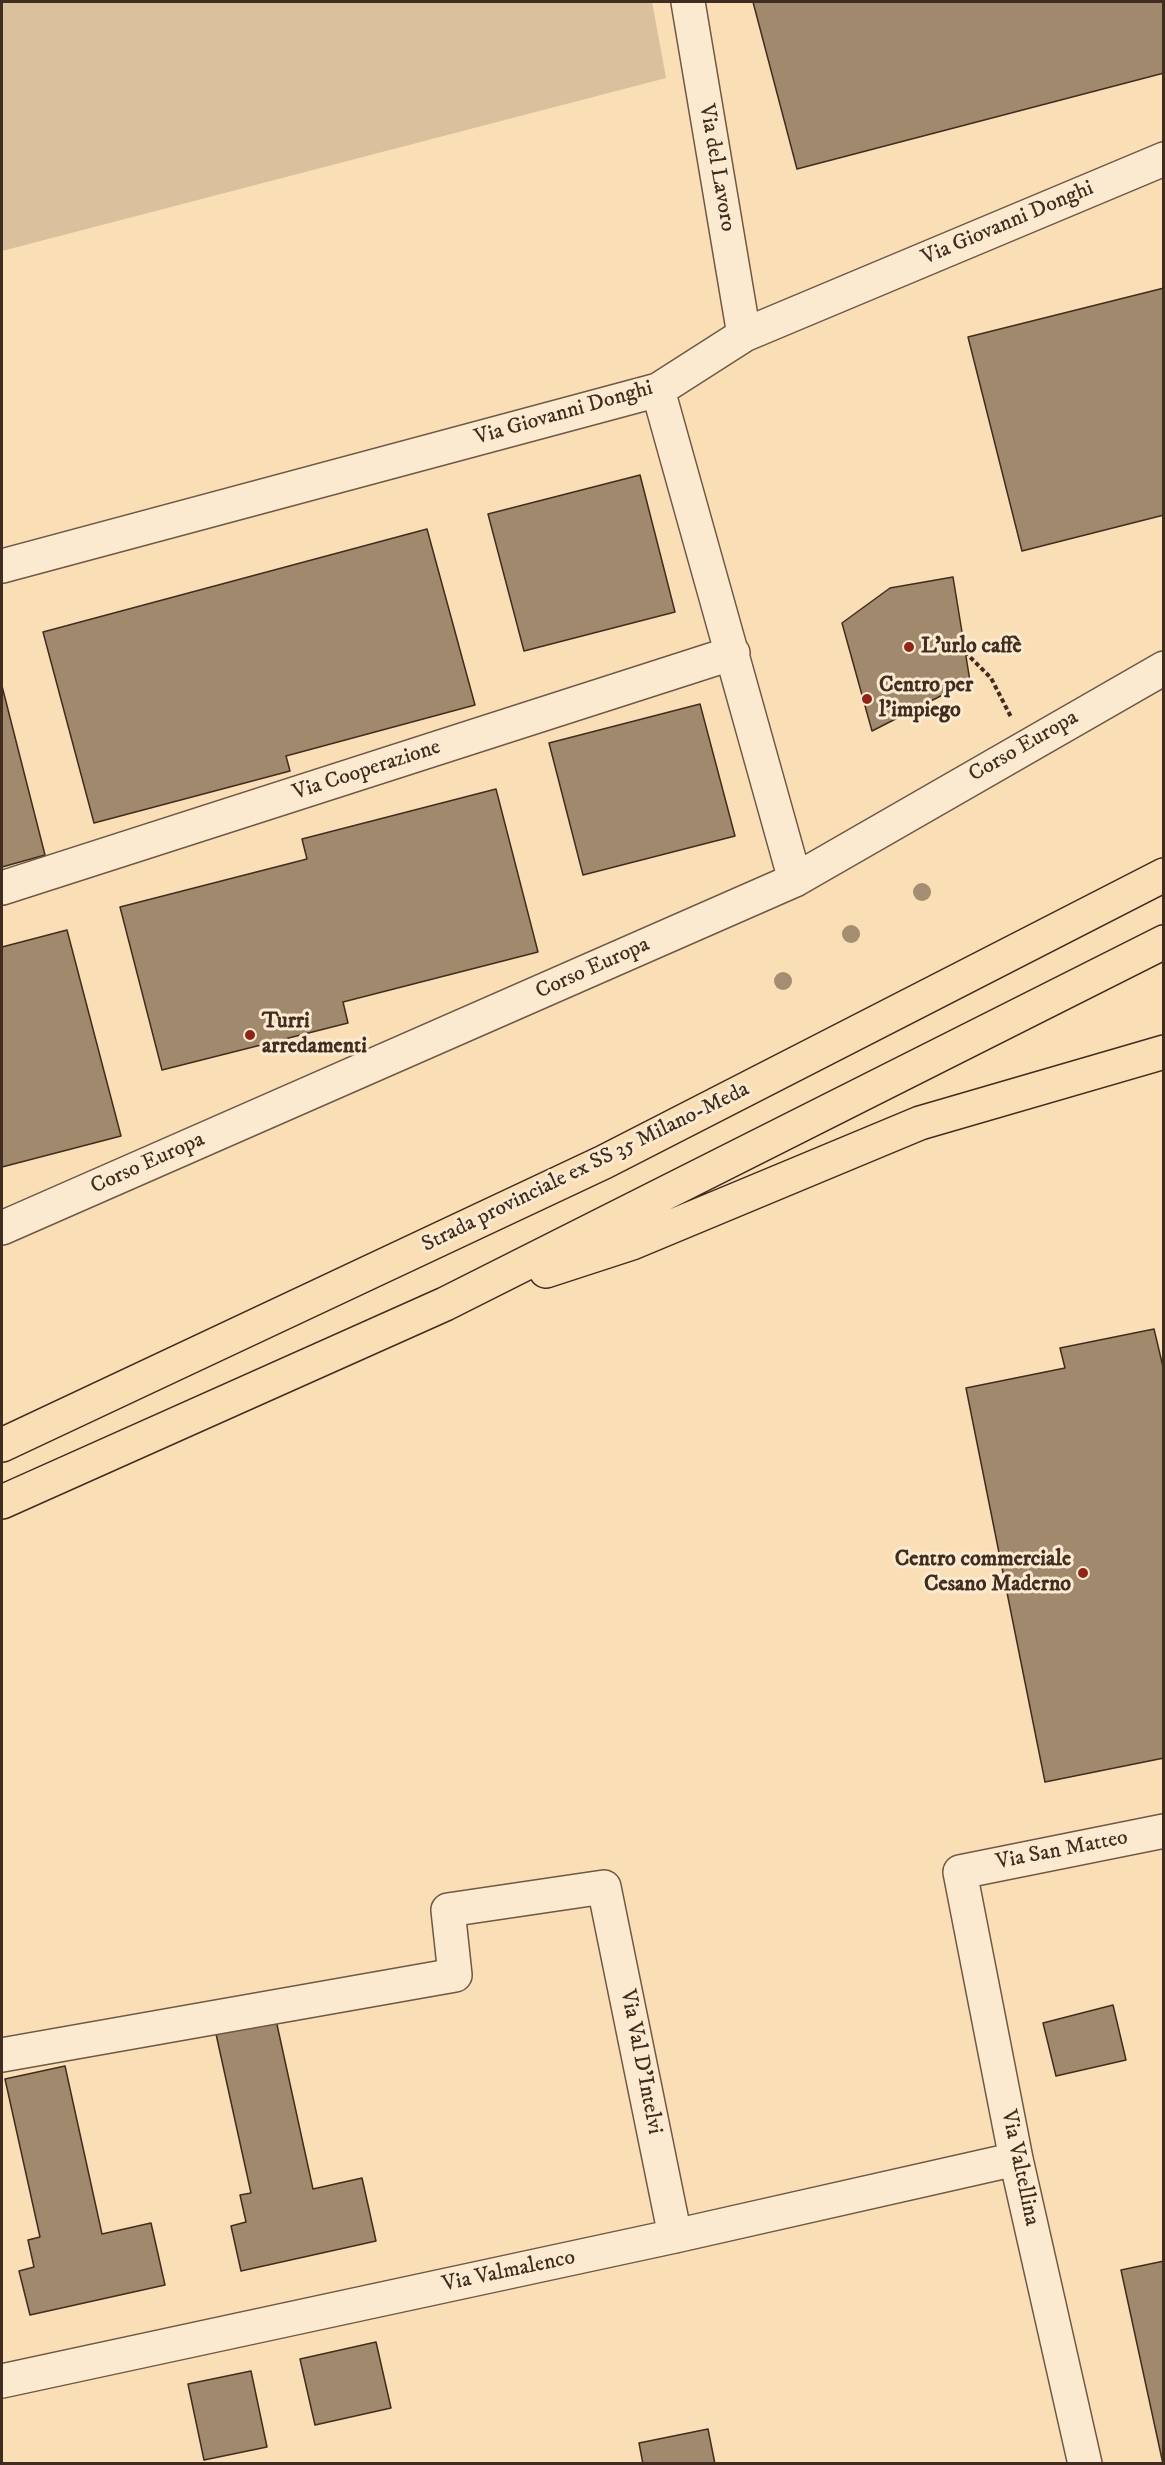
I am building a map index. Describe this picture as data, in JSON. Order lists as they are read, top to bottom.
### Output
{
  "streets": {
    "highway": ["Strada provinciale ex SS 35 Milano-Meda"],
    "street": [
      "Via del Lavoro",
      "Via Giovanni Donghi",
      "Corso Europa",
      "Via Cooperazione",
      "Via San Matteo",
      "Via Val D'Intelvi",
      "Via Valtellina",
      "Via Valmalenco"
    ]
  },
  "crossings": [
    ["Via del Lavoro", "Via Giovanni Donghi"],
    ["Via San Matteo", "Via Valtellina"],
    ["Via Val D'Intelvi", "Via Valmalenco"],
    ["Via Valtellina", "Via Valmalenco"]
  ],
  "places": [
    "L'urlo caffè",
    "Centro per l'impiego",
    "Turri arredamenti",
    "Centro commerciale Cesano Maderno"
  ]
}
